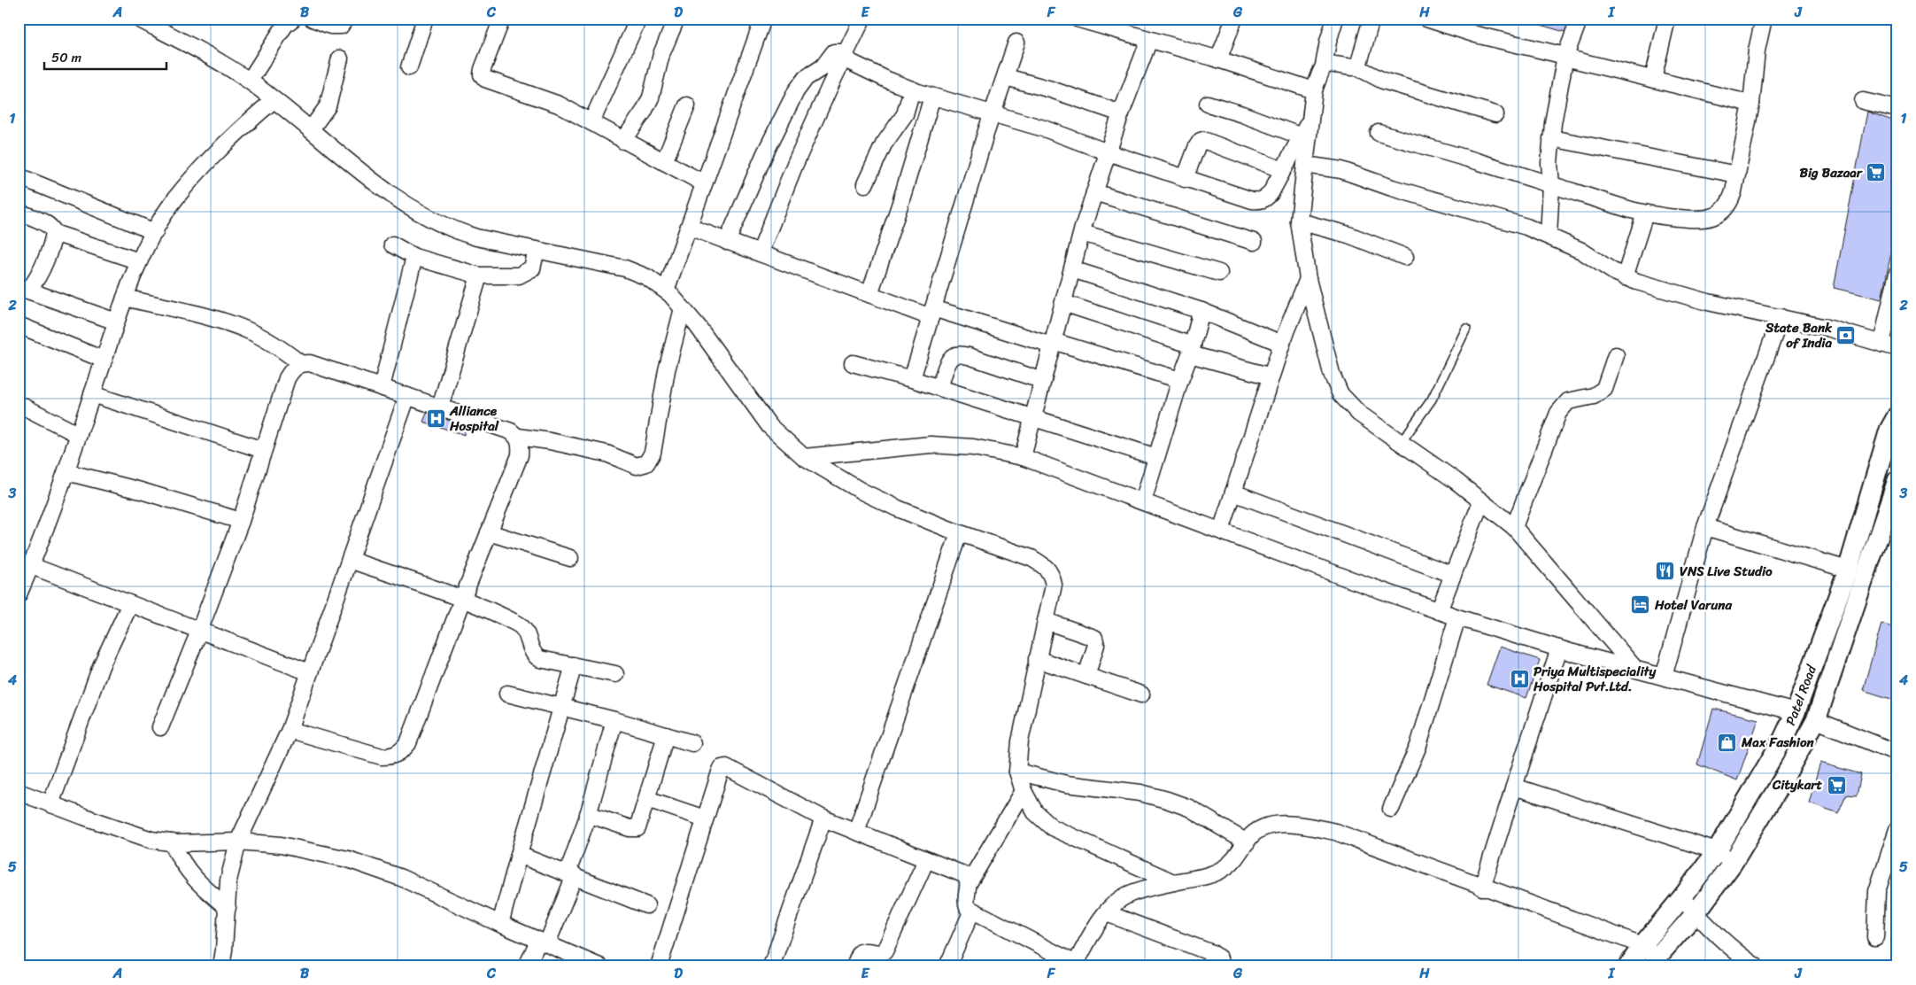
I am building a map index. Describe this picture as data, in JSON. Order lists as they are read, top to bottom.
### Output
{
  "streets": {
    "street": ["Patel Road"]
  },
  "places": {
    "supermarket": ["Big Bazaar", "Citykart"],
    "bank": ["State Bank of India"],
    "hospital": ["Alliance Hospital", "Priya Multispeciality Hospital Pvt.Ltd."],
    "restaurant": ["VNS Live Studio"],
    "hotel": ["Hotel Varuna"],
    "shop": ["Max Fashion"]
  },
  "scale_bar": "50 m",
  "grid": {
    "columns": [
      "A",
      "B",
      "C",
      "D",
      "E",
      "F",
      "G",
      "H",
      "I",
      "J"
    ],
    "rows": [
      "1",
      "2",
      "3",
      "4",
      "5"
    ]
  }
}
